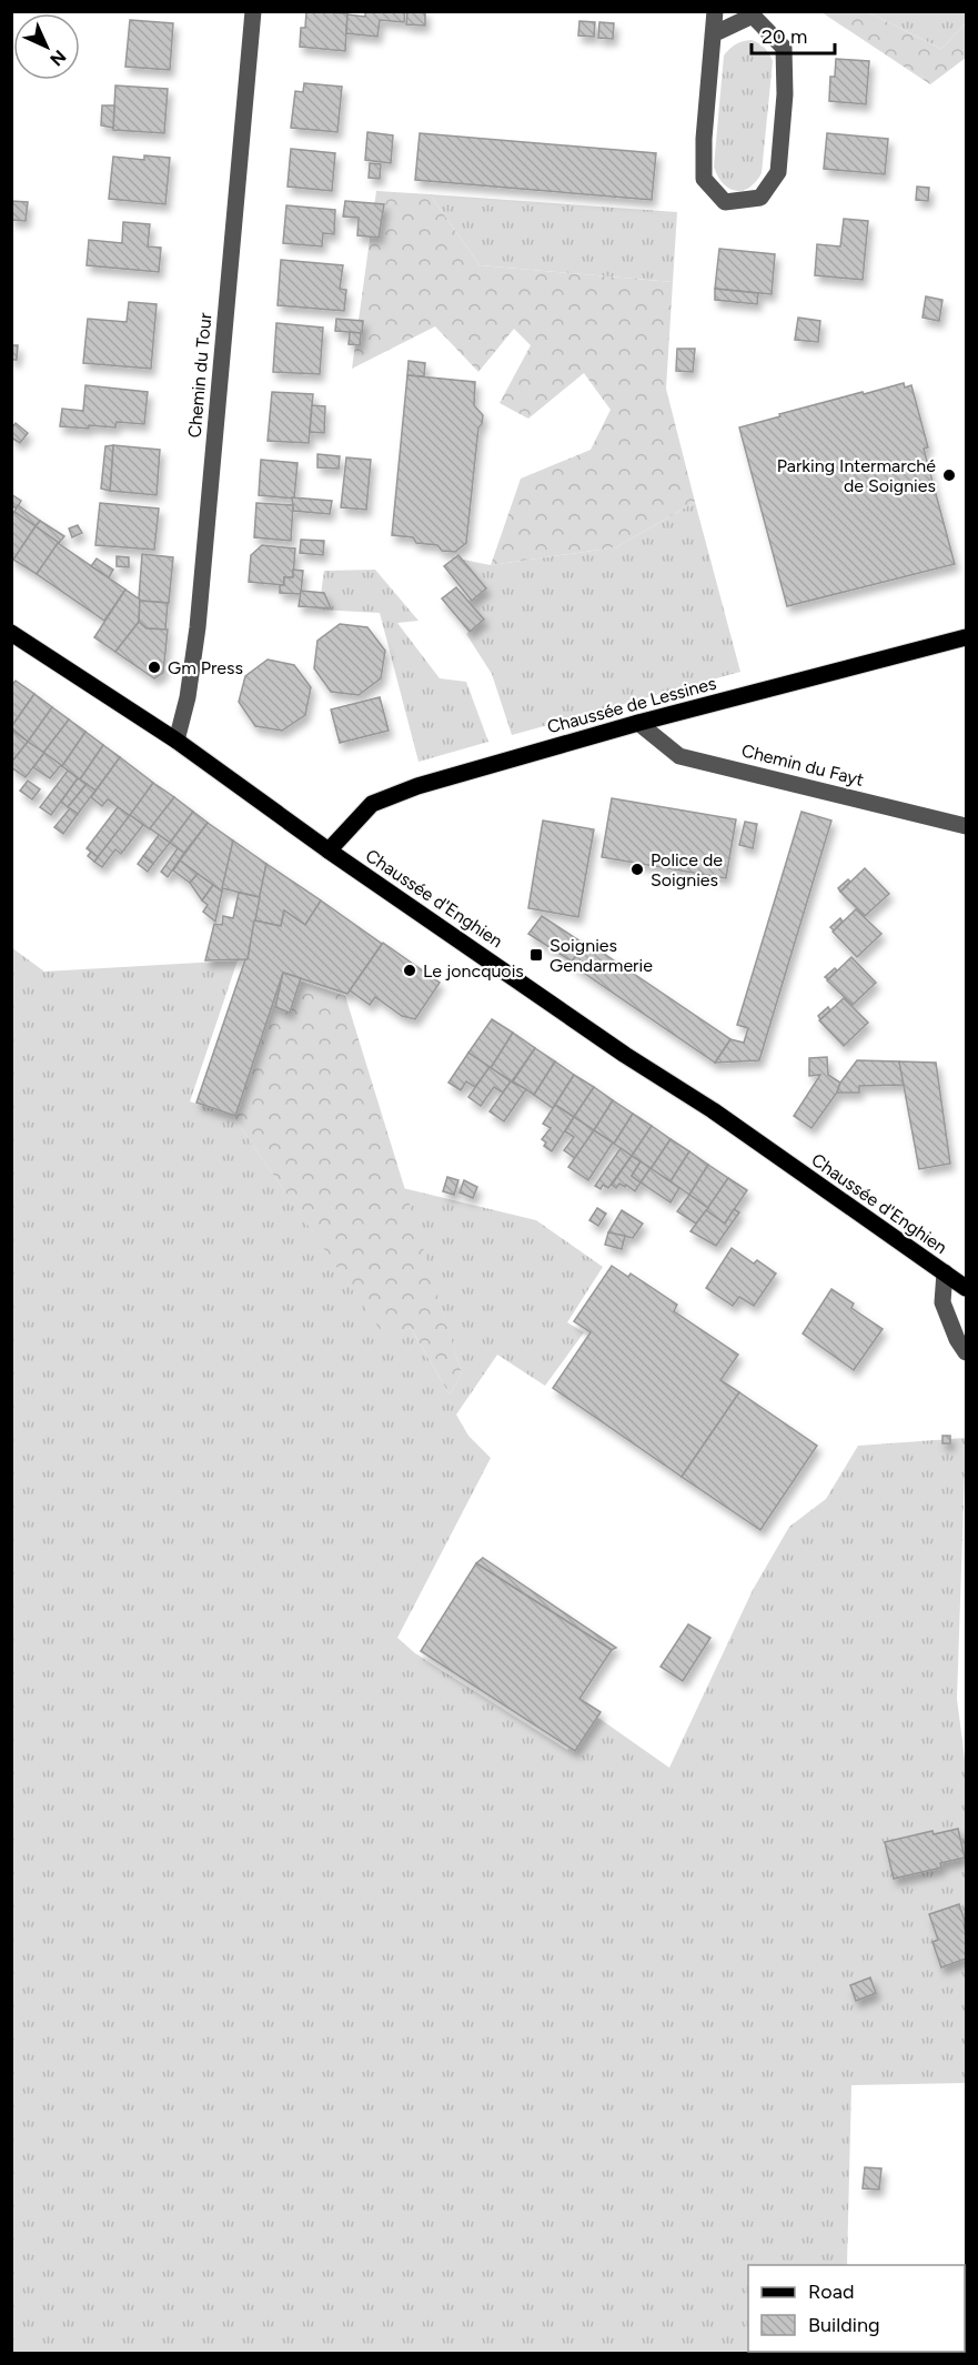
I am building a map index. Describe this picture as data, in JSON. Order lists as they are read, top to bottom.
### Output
{
  "streets": {
    "main road": ["Chaussée de Lessines", "Chaussée d'Enghien"],
    "street": ["Chemin du Tour", "Chemin du Fayt"]
  },
  "crossings": [
    ["Chemin du Tour", "Chaussée d'Enghien"],
    ["Chaussée de Lessines", "Chemin du Fayt"],
    ["Chaussée de Lessines", "Chaussée d'Enghien"]
  ],
  "places": {
    "other": [
      "Parking Intermarché de Soignies",
      "Gm Press",
      "Police de Soignies",
      "Le joncquois"
    ],
    "transit": ["Soignies Gendarmerie"]
  },
  "legend": ["Road", "Building"],
  "scale_bar": "20 m",
  "north": "bottom right"
}
